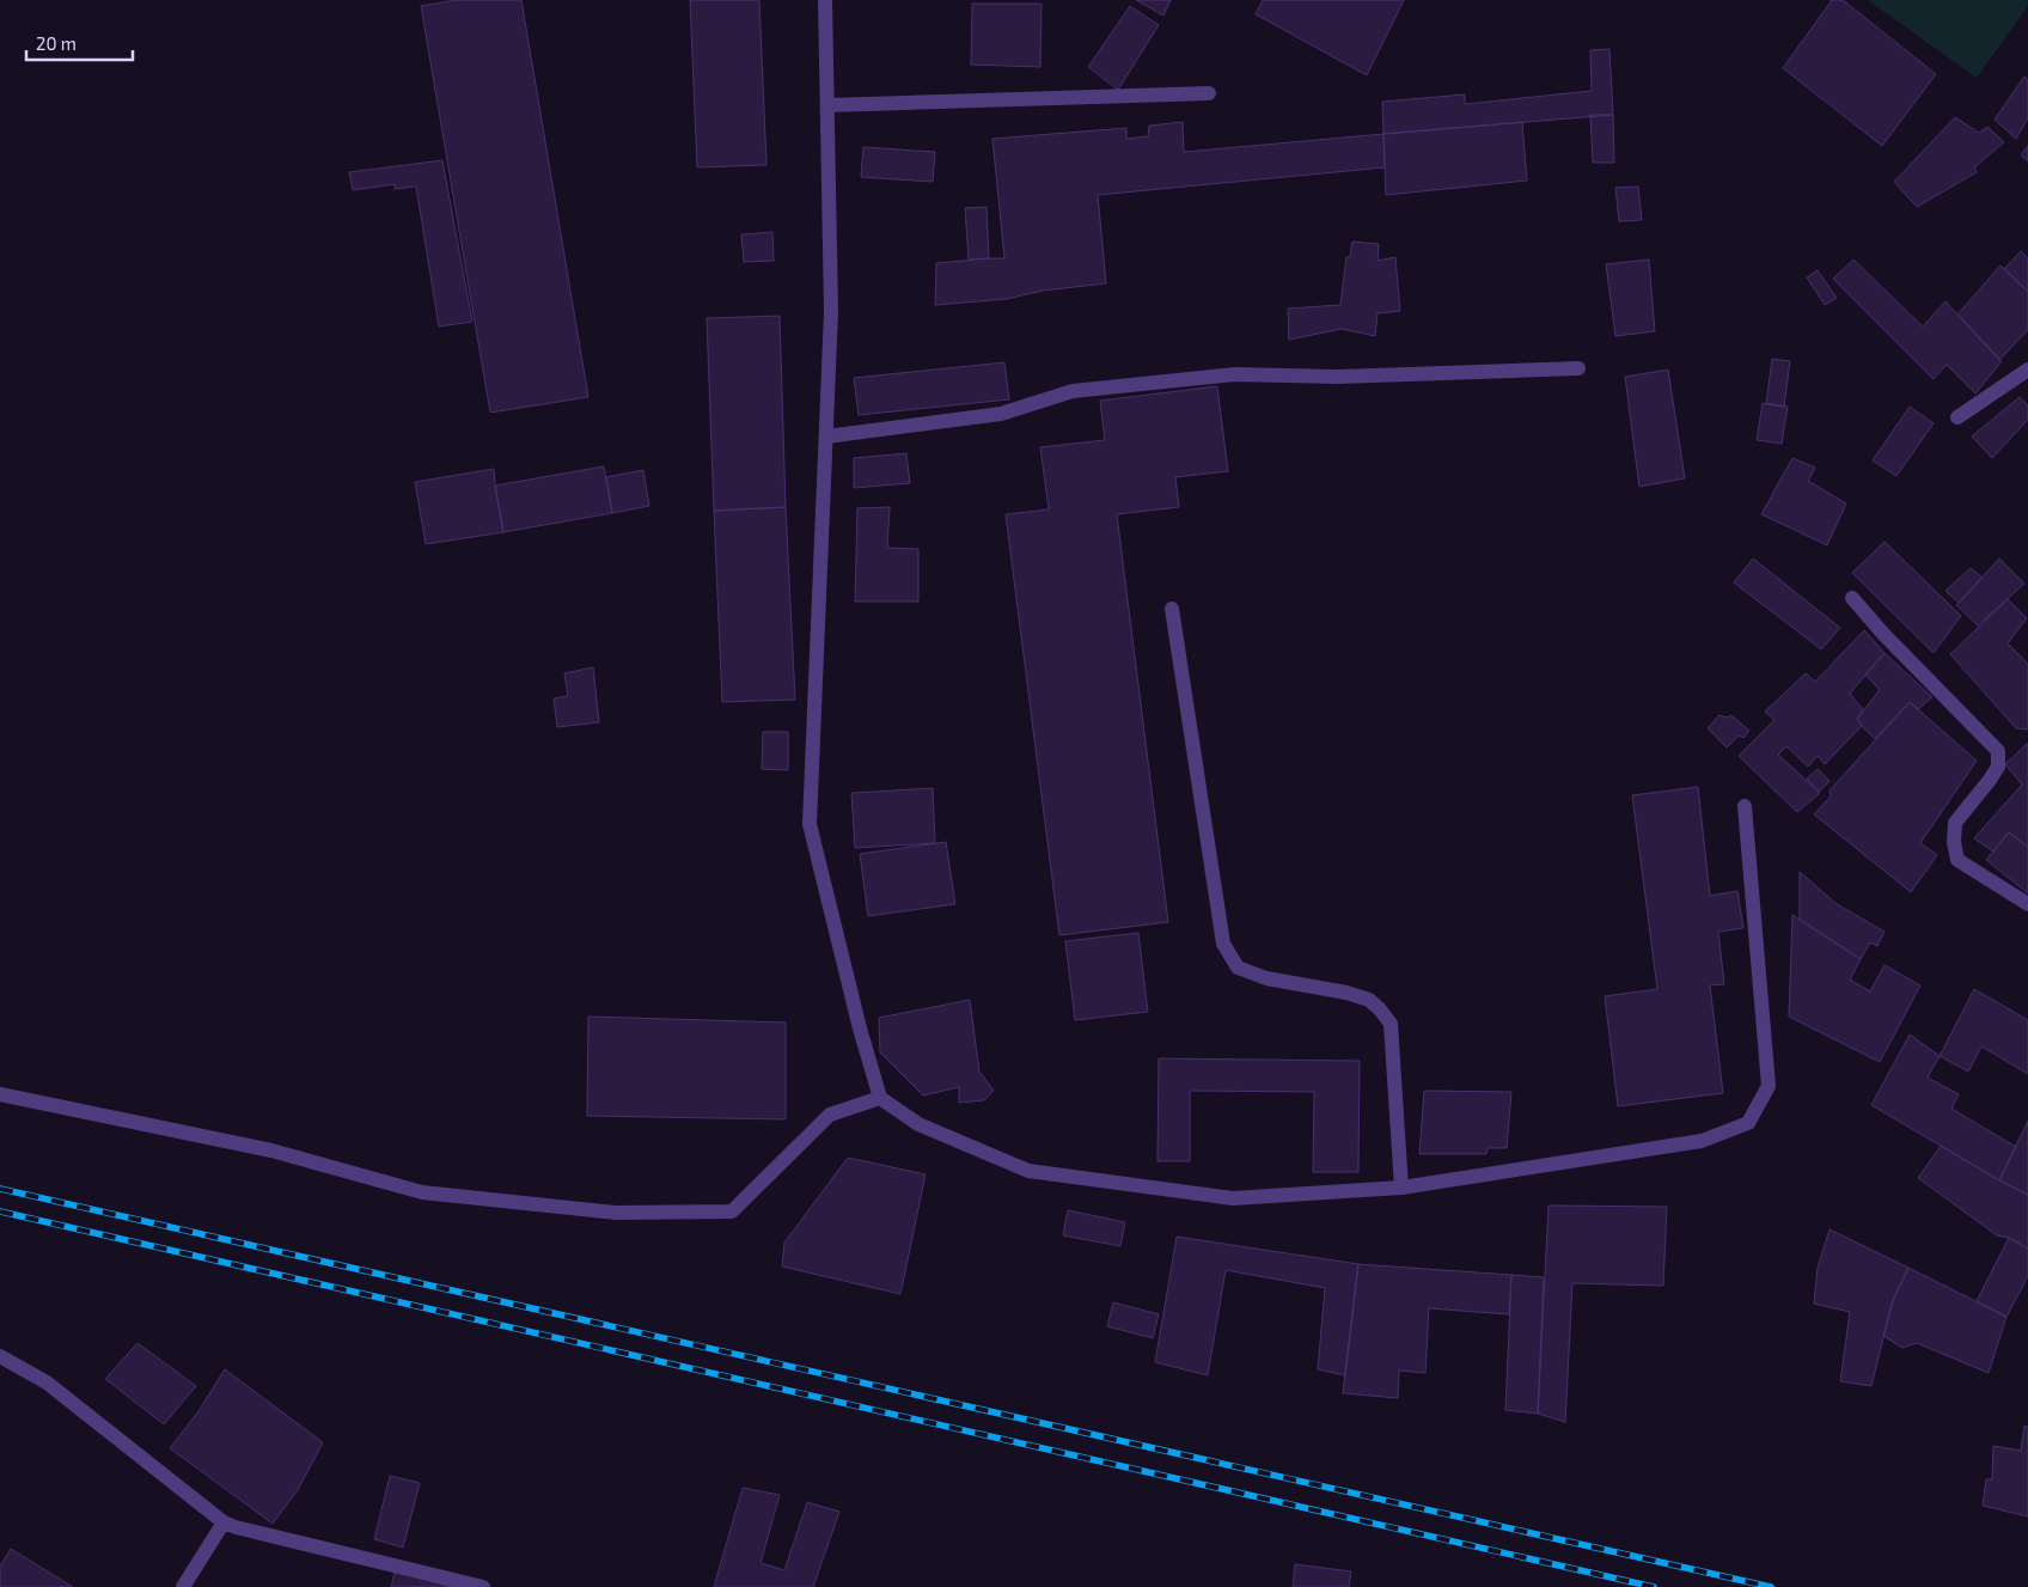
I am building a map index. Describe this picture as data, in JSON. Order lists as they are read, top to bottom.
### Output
{
  "scale_bar": "20 m"
}
